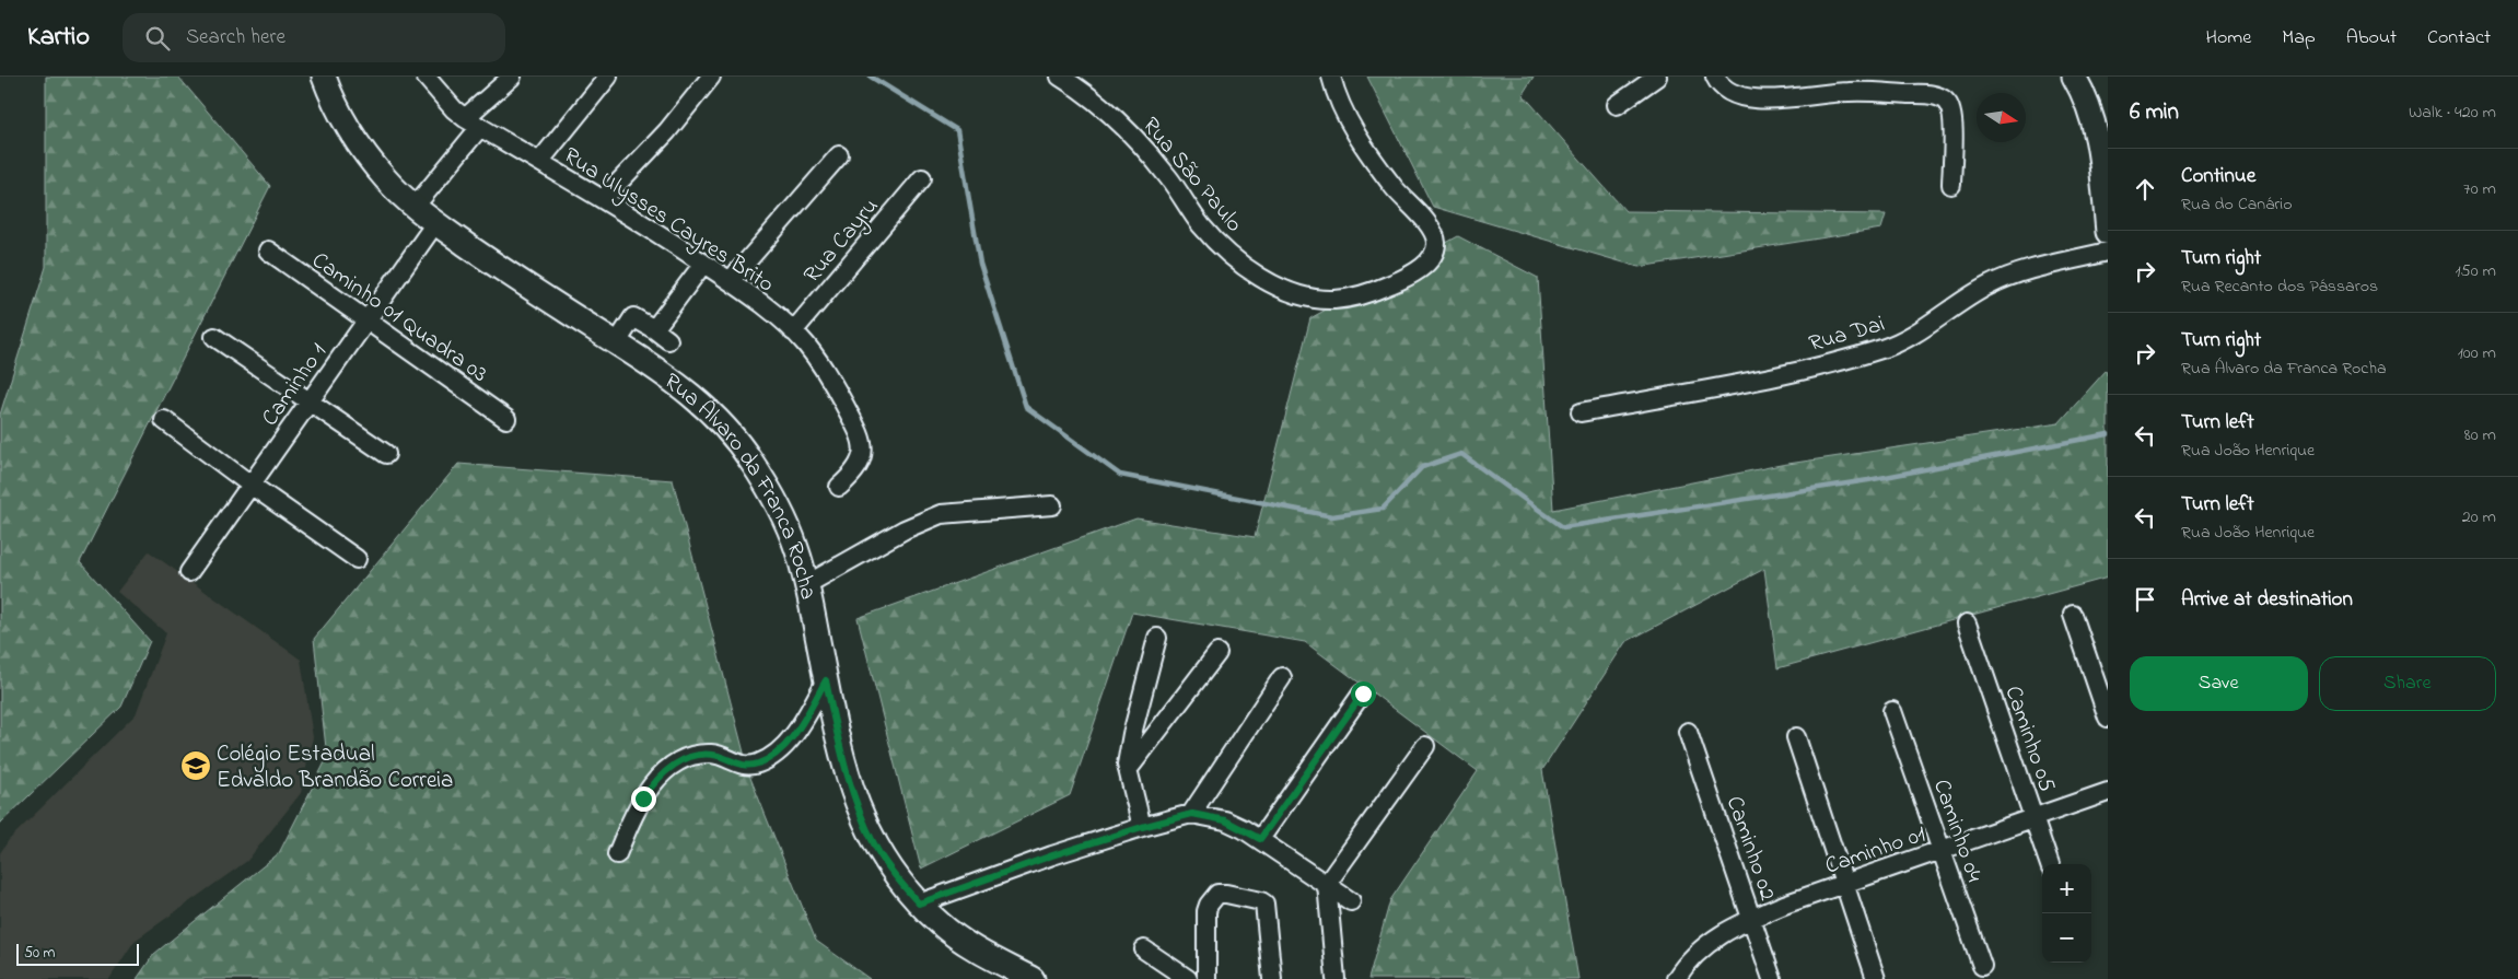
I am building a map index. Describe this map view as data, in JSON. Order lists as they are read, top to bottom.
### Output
{
  "streets": {
    "main road": ["Rua Álvaro da Franca Rocha"],
    "street": [
      "Rua São Paulo",
      "Rua Ulysses Cayres Brito",
      "Rua Cayru",
      "Caminho 01 Quadra 03",
      "Rua Dai",
      "Caminho 1",
      "Caminho 05",
      "Caminho 04",
      "Caminho 02",
      "Caminho 01"
    ]
  },
  "crossings": [
    ["Rua Ulysses Cayres Brito", "Rua Cayru"],
    ["Caminho 01 Quadra 03", "Caminho 1"],
    ["Caminho 1", "Rua Álvaro da Franca Rocha"],
    ["Caminho 05", "Caminho 01"],
    ["Caminho 04", "Caminho 01"],
    ["Caminho 02", "Caminho 01"]
  ],
  "places": {
    "school or university": ["Colégio Estadual Edvaldo Brandão Correia"]
  },
  "scale_bar": "50 m",
  "north": "right",
  "page": {
    "header": "Kartio",
    "search": "Search here",
    "nav": [
      "Home",
      "Map",
      "About",
      "Contact"
    ],
    "heading": ["6 min", "Walk · 420 m"],
    "list": [
      ["Continue", "Rua do Canário", "70 m"],
      ["Turn right", "Rua Recanto dos Pássaros", "150 m"],
      ["Turn right", "Rua Álvaro da Franca Rocha", "100 m"],
      ["Turn left", "Rua João Henrique", "80 m"],
      ["Turn left", "Rua João Henrique", "20 m"],
      "Arrive at destination"
    ],
    "buttons": ["Save", "Share"],
    "map_buttons": ["+", "−"],
    "scale": "50 m"
  }
}
